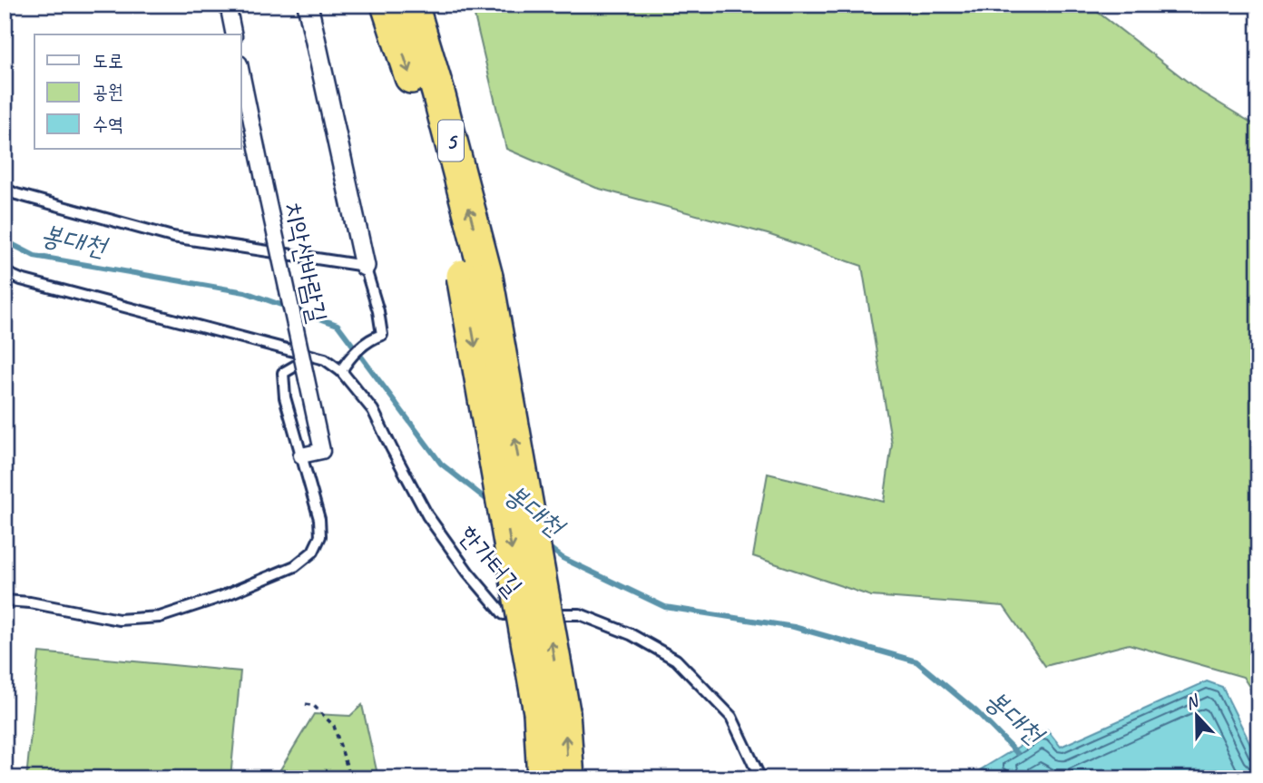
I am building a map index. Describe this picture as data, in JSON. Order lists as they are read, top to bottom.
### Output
{
  "streets": {
    "highway": ["5"],
    "street": ["치악산바람길"],
    "lane": ["한가터길"]
  },
  "water": ["봉대천"],
  "legend": ["도로", "공원", "수역"],
  "north": "top"
}
